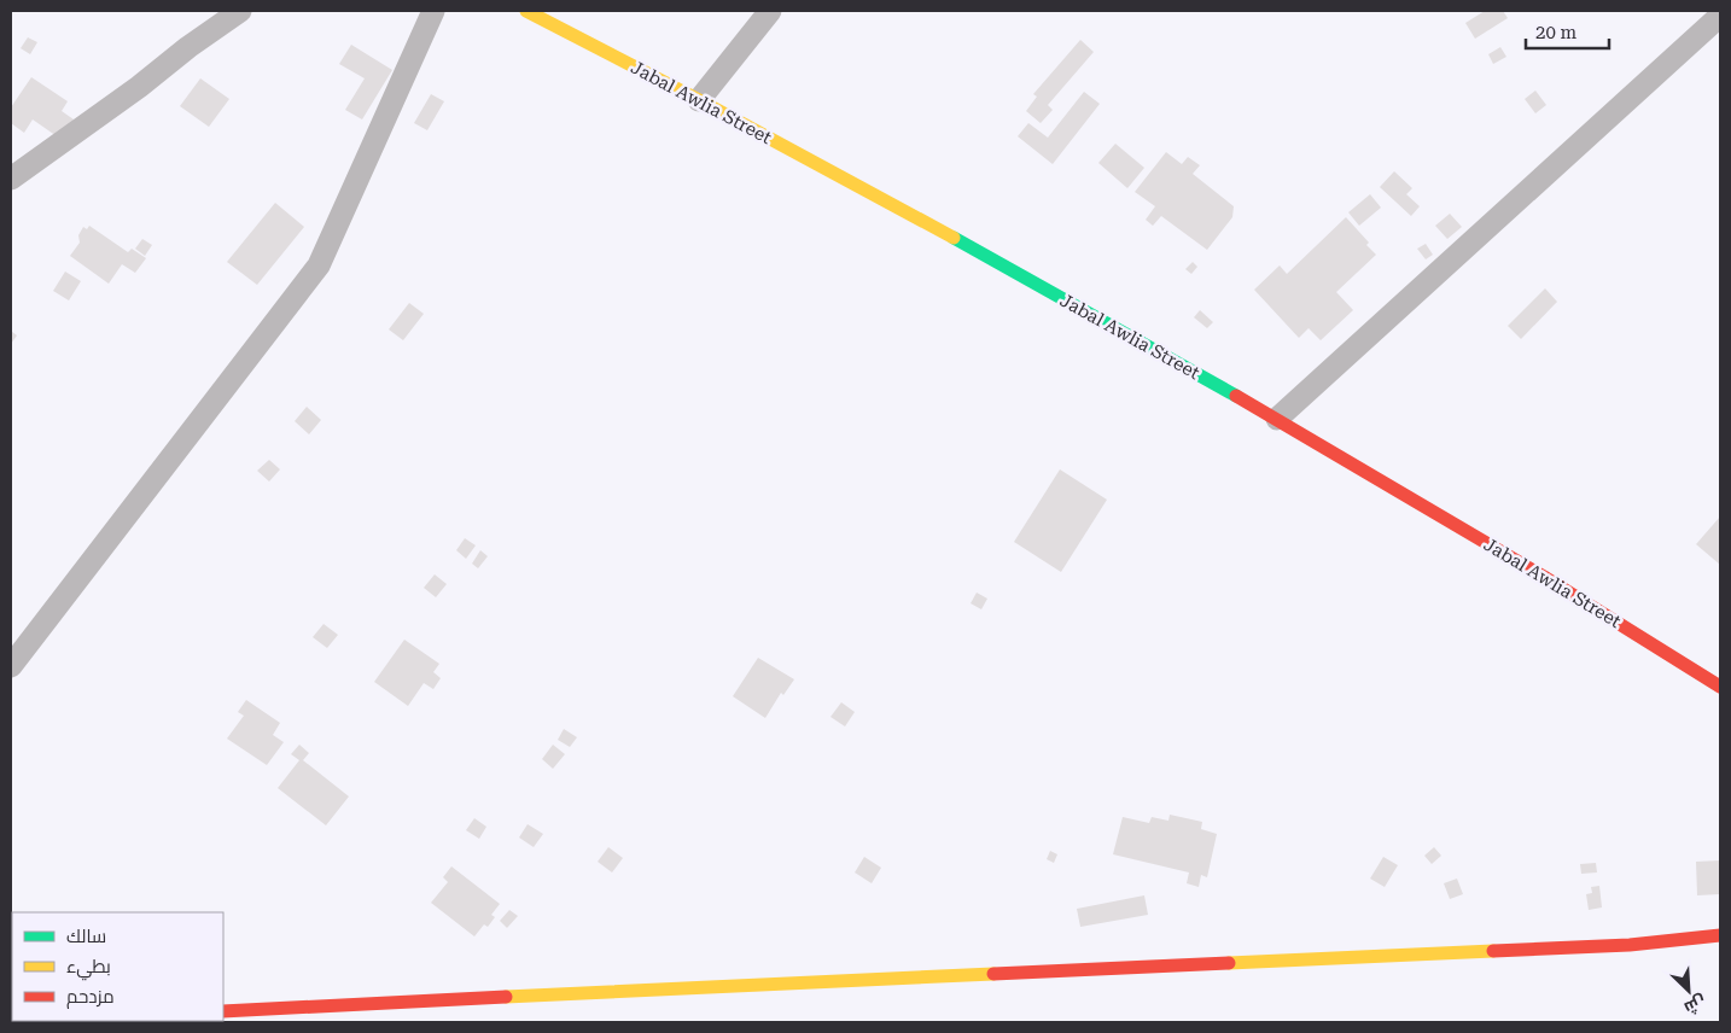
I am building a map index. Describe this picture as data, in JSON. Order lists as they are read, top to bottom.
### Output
{
  "streets": {
    "main road": ["Jabal Awlia Street"]
  },
  "legend": ["سالك", "بطيء", "مزدحم"],
  "scale_bar": "20 m",
  "north": "bottom right"
}
